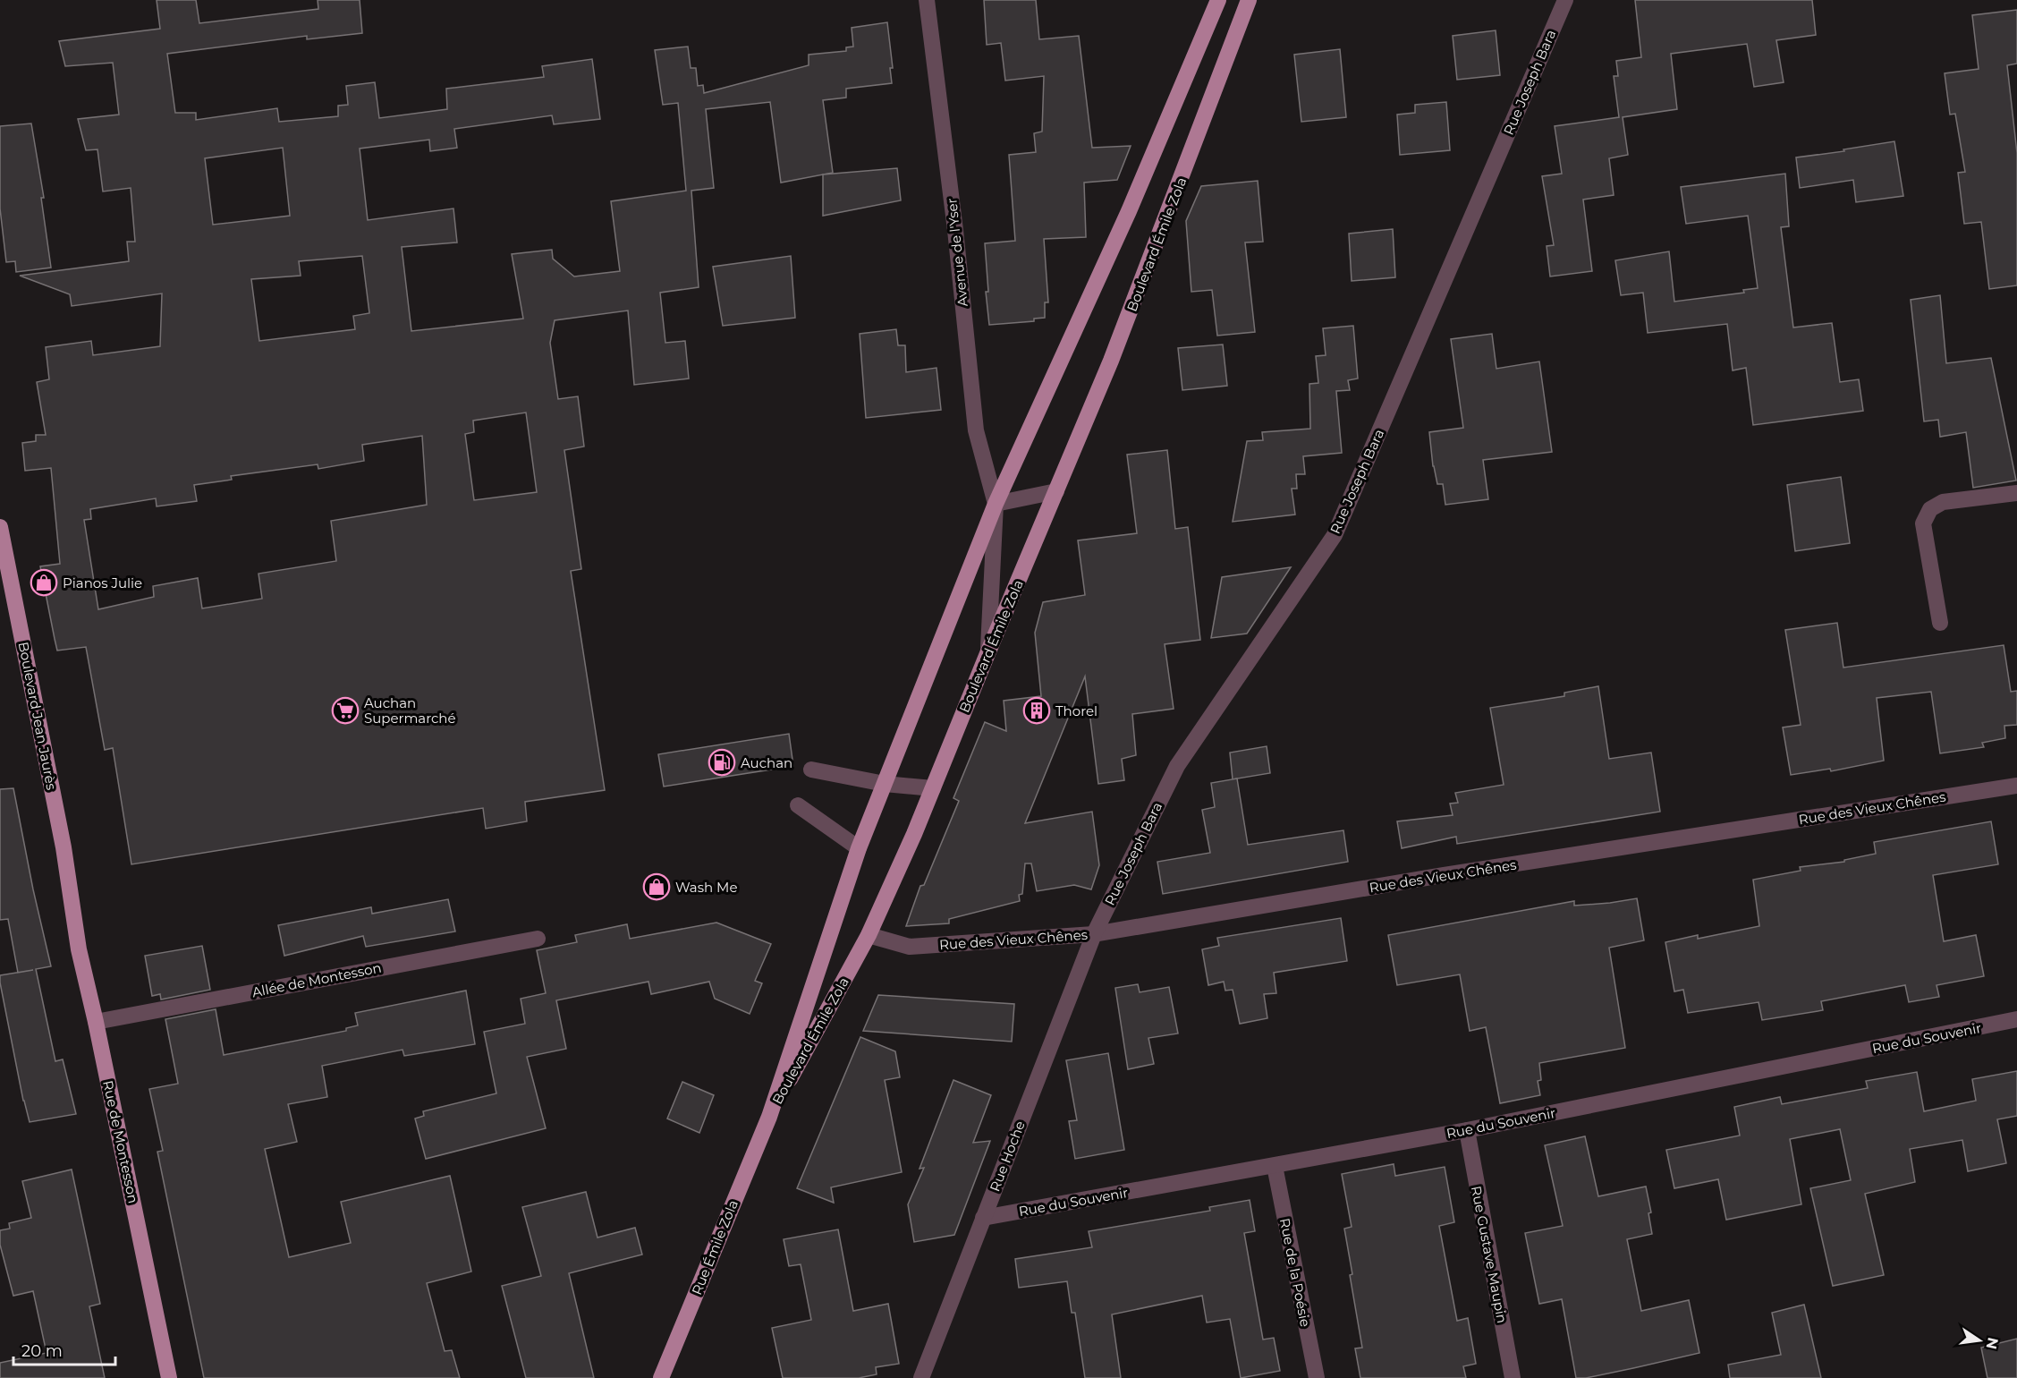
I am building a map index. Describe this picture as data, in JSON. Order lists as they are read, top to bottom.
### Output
{
  "streets": {
    "main road": [
      "Boulevard Émile Zola",
      "Boulevard Jean Jaurès",
      "Rue de Montesson",
      "Rue Émile Zola"
    ],
    "street": [
      "Rue Joseph Bara",
      "Avenue de l'Yser",
      "Rue des Vieux Chênes",
      "Allée de Montesson",
      "Rue du Souvenir",
      "Rue Hoche",
      "Rue Gustave Maupin",
      "Rue de la Poésie"
    ]
  },
  "crossings": [
    ["Rue Joseph Bara", "Rue des Vieux Chênes"],
    ["Rue Joseph Bara", "Rue Hoche"],
    ["Boulevard Émile Zola", "Avenue de l'Yser"],
    ["Boulevard Émile Zola", "Rue des Vieux Chênes"],
    ["Boulevard Émile Zola", "Rue Émile Zola"],
    ["Boulevard Jean Jaurès", "Rue de Montesson"],
    ["Rue des Vieux Chênes", "Rue Hoche"],
    ["Allée de Montesson", "Rue de Montesson"],
    ["Rue du Souvenir", "Rue Hoche"],
    ["Rue du Souvenir", "Rue Gustave Maupin"],
    ["Rue du Souvenir", "Rue de la Poésie"]
  ],
  "places": {
    "shop": ["Pianos Julie", "Wash Me"],
    "supermarket": ["Auchan Supermarché"],
    "building": ["Thorel"],
    "fuel station": ["Auchan"]
  },
  "scale_bar": "20 m",
  "north": "right"
}
